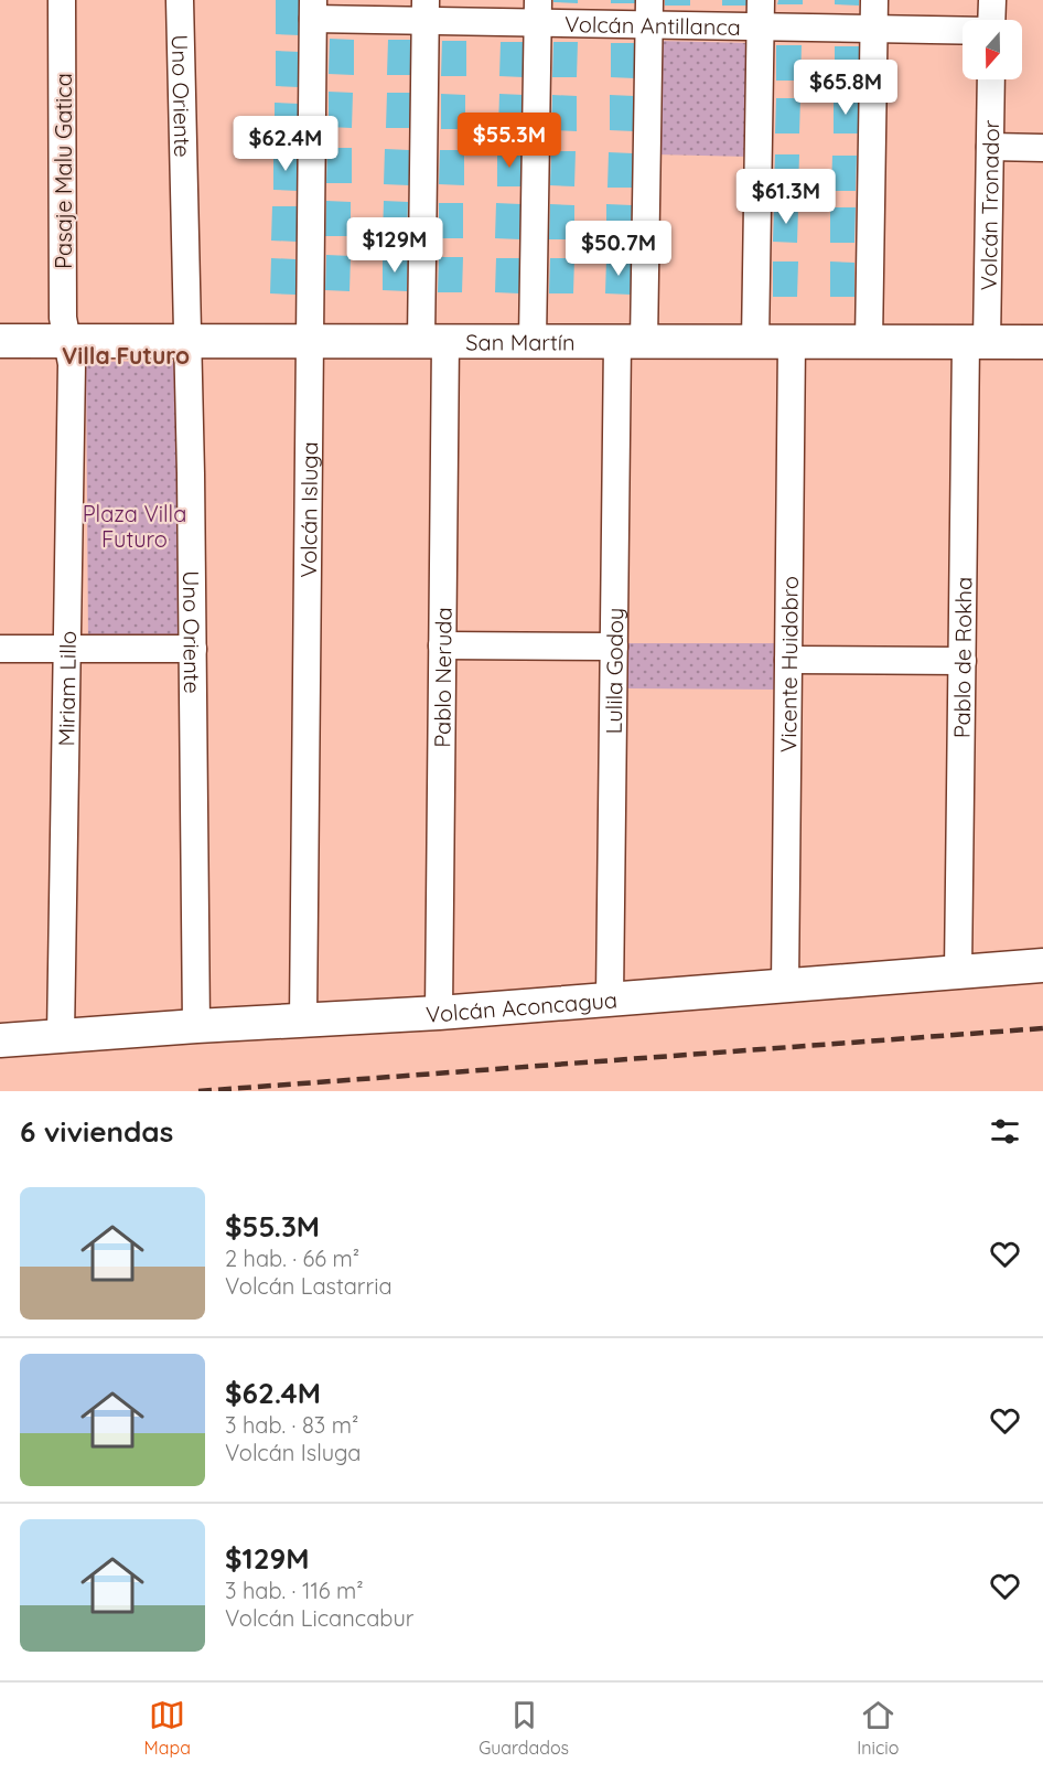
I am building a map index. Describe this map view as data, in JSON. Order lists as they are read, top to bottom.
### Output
{
  "streets": {
    "street": [
      "Volcán Antillanca",
      "Uno Oriente",
      "Pasaje Malu Gatica",
      "Volcán Tronador",
      "San Martín",
      "Volcán Isluga",
      "Pablo de Rokha",
      "Vicente Huidobro",
      "Lulila Godoy",
      "Pablo Neruda",
      "Miriam Lillo",
      "Volcán Aconcagua"
    ]
  },
  "crossings": [
    ["Volcán Antillanca", "Volcán Isluga"],
    ["Volcán Antillanca", "Lulila Godoy"],
    ["Volcán Antillanca", "Pablo Neruda"],
    ["Uno Oriente", "San Martín"],
    ["Uno Oriente", "Volcán Aconcagua"],
    ["Pasaje Malu Gatica", "San Martín"],
    ["Pasaje Malu Gatica", "Miriam Lillo"],
    ["Volcán Tronador", "San Martín"],
    ["Volcán Tronador", "Pablo de Rokha"],
    ["San Martín", "Volcán Isluga"],
    ["San Martín", "Pablo de Rokha"],
    ["San Martín", "Vicente Huidobro"],
    ["San Martín", "Lulila Godoy"],
    ["San Martín", "Pablo Neruda"],
    ["San Martín", "Miriam Lillo"],
    ["Volcán Isluga", "Volcán Aconcagua"],
    ["Pablo de Rokha", "Volcán Aconcagua"],
    ["Vicente Huidobro", "Volcán Aconcagua"],
    ["Lulila Godoy", "Volcán Aconcagua"],
    ["Pablo Neruda", "Volcán Aconcagua"],
    ["Miriam Lillo", "Volcán Aconcagua"]
  ],
  "districts": ["Villa Futuro"],
  "parks": ["Plaza Villa Futuro"],
  "north": "bottom",
  "page": {
    "price": [
      "$65.8M",
      "$55.3M",
      "$62.4M",
      "$61.3M",
      "$129M",
      "$50.7M"
    ],
    "heading": "6 viviendas",
    "list": [
      {
        "name": "$55.3M",
        "note": "2 hab. · 66 m² · Volcán Lastarria"
      },
      {
        "name": "$62.4M",
        "note": "3 hab. · 83 m² · Volcán Isluga"
      },
      {
        "name": "$129M",
        "note": "3 hab. · 116 m² · Volcán Licancabur"
      }
    ],
    "tabs": ["Mapa", "Guardados", "Inicio"]
  }
}
